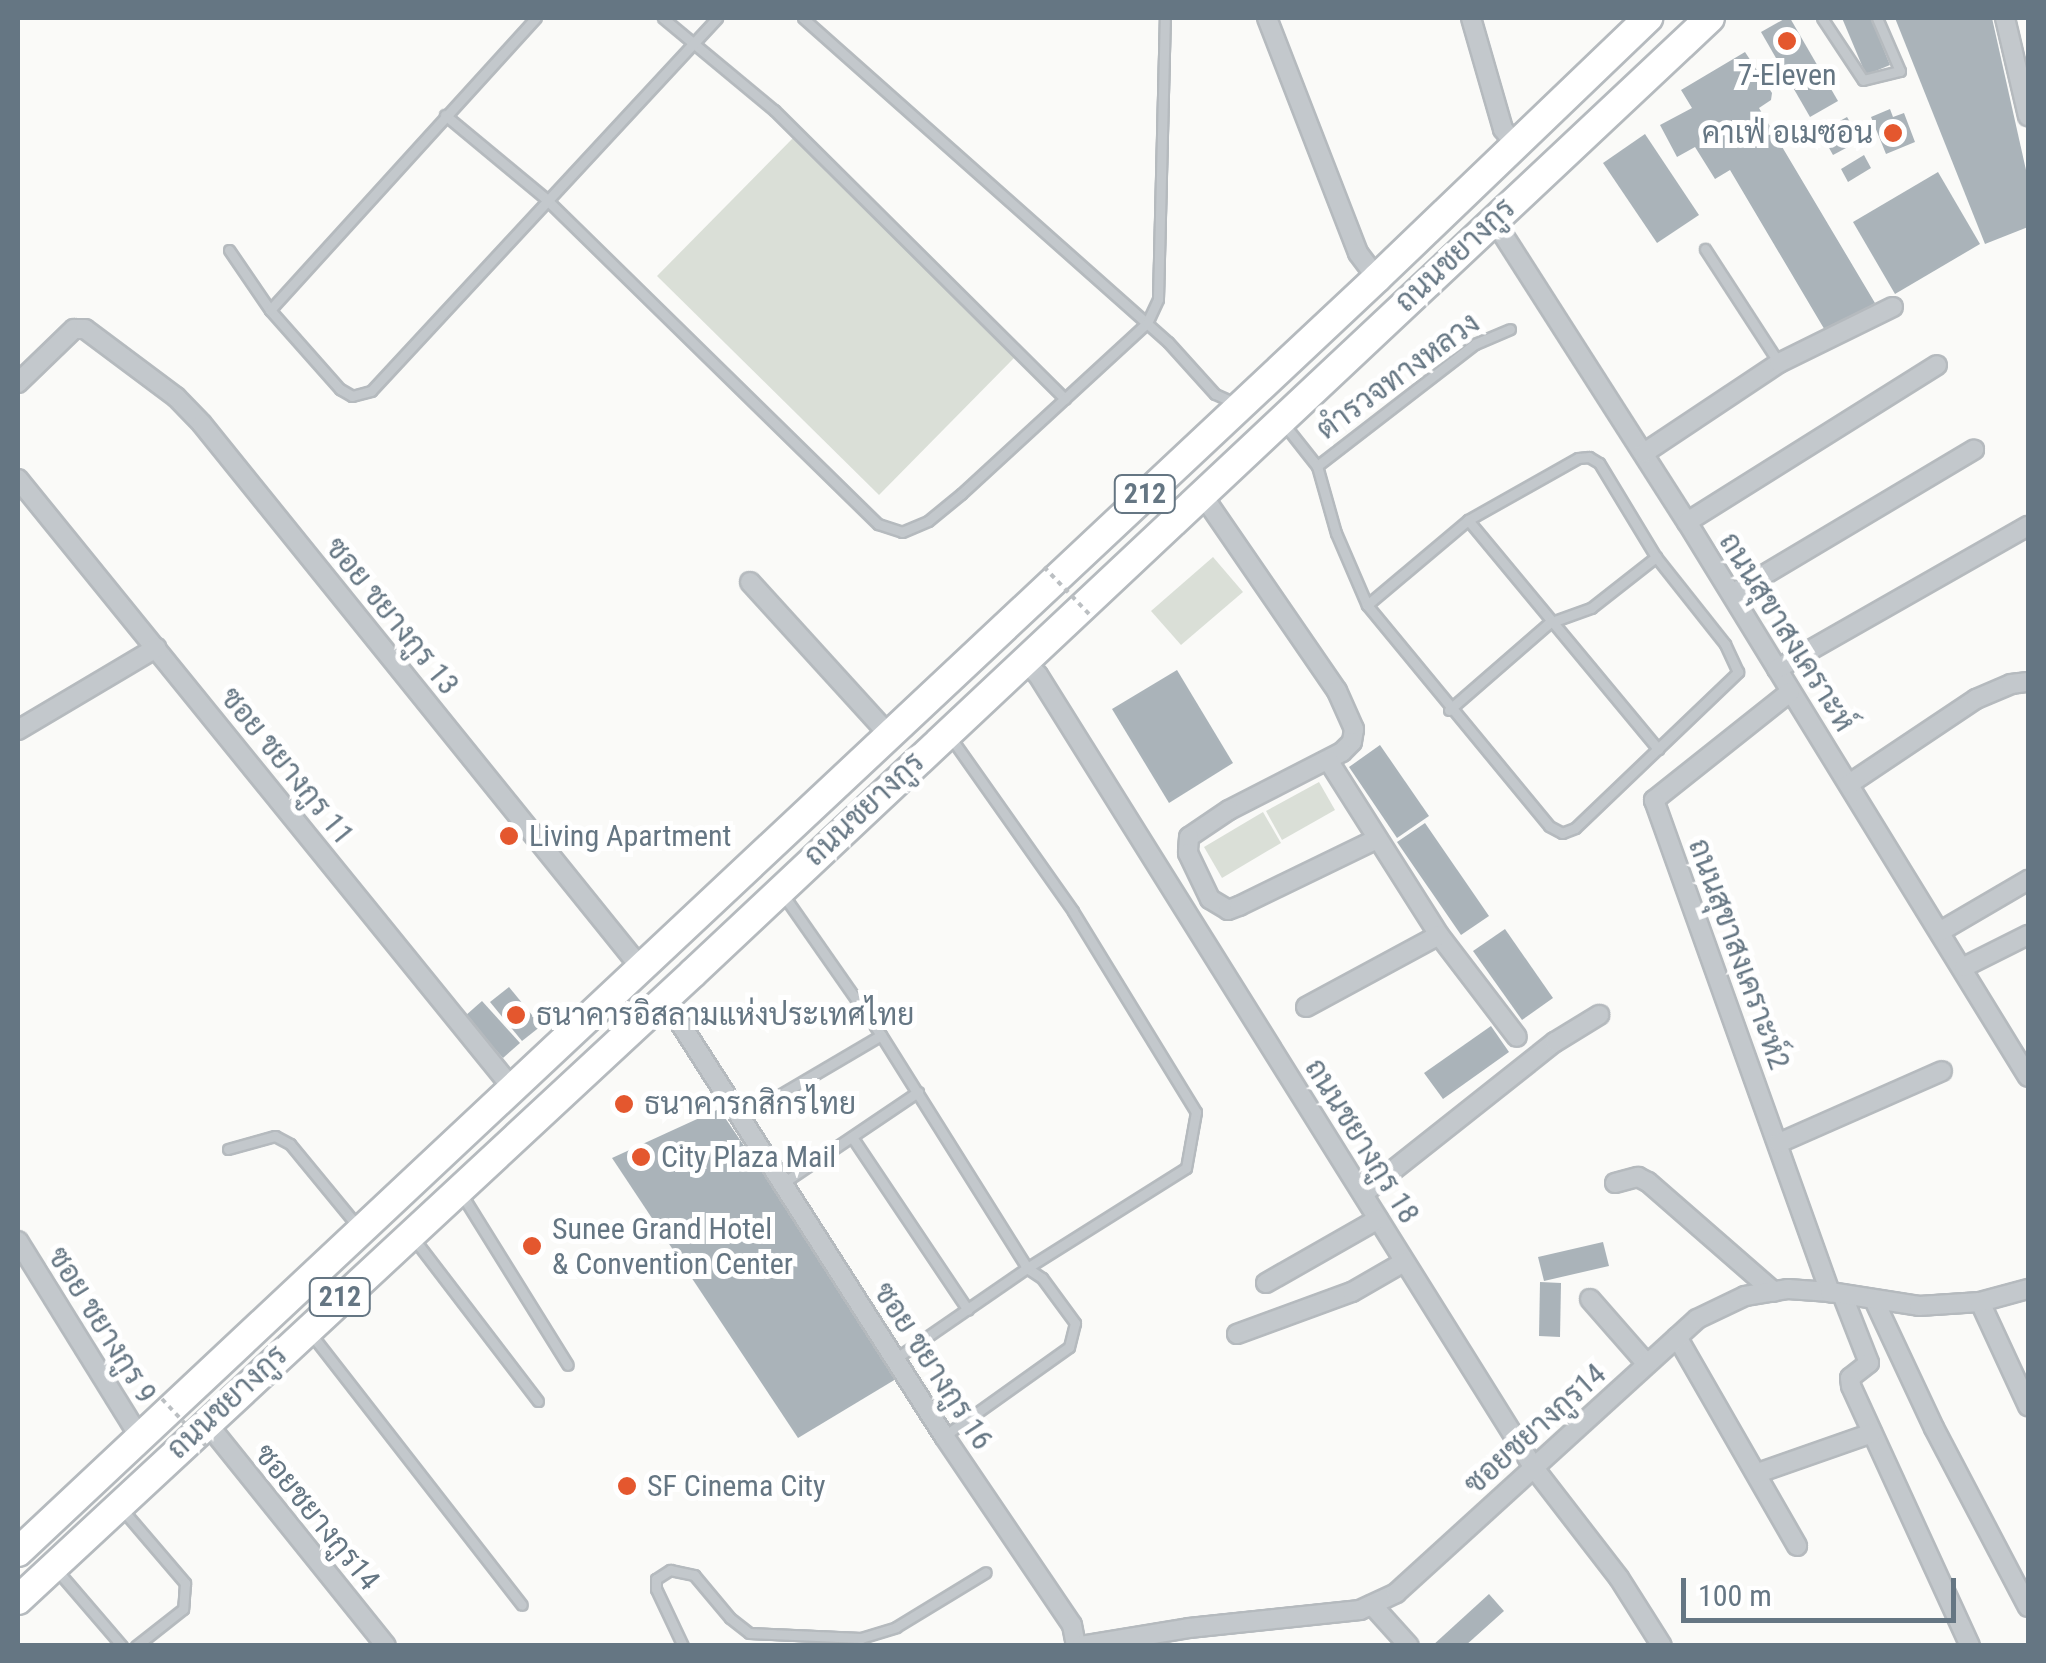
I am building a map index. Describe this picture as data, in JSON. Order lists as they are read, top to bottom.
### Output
{
  "streets": {
    "main road": ["ถนนชยางกูร", "212"],
    "street": [
      "ซอย ชยางกูร 13",
      "ถนนสุขาสงเคราะห์",
      "ซอย ชยางกูร 11",
      "ถนนสุขาสงเคราะห์2",
      "ถนนชยางกูร 18",
      "ซอย ชยางกูร 9",
      "ซอย ชยางกูร 16",
      "ซอยชยางกูร14"
    ],
    "lane": ["ตำรวจทางหลวง"]
  },
  "crossings": [
    ["ถนนชยางกูร", "ตำรวจทางหลวง"],
    ["ถนนชยางกูร", "ซอย ชยางกูร 13"],
    ["ถนนชยางกูร", "ถนนสุขาสงเคราะห์"],
    ["ถนนชยางกูร", "ซอย ชยางกูร 11"],
    ["ถนนชยางกูร", "ถนนชยางกูร 18"],
    ["ถนนชยางกูร", "ซอย ชยางกูร 9"],
    ["ถนนชยางกูร", "ซอย ชยางกูร 16"],
    ["ถนนชยางกูร", "ซอยชยางกูร14"],
    ["ถนนสุขาสงเคราะห์", "ถนนสุขาสงเคราะห์2"],
    ["ถนนสุขาสงเคราะห์2", "ซอยชยางกูร14"],
    ["ถนนชยางกูร 18", "ซอยชยางกูร14"],
    ["ซอย ชยางกูร 16", "ซอยชยางกูร14"]
  ],
  "places": [
    "7-Eleven",
    "คาเฟ่ อเมซอน",
    "Living Apartment",
    "ธนาคารอิสลามแห่งประเทศไทย",
    "ธนาคารกสิกรไทย",
    "City Plaza Mail",
    "Sunee Grand Hotel & Convention Center",
    "SF Cinema City"
  ],
  "scale_bar": "100 m"
}
